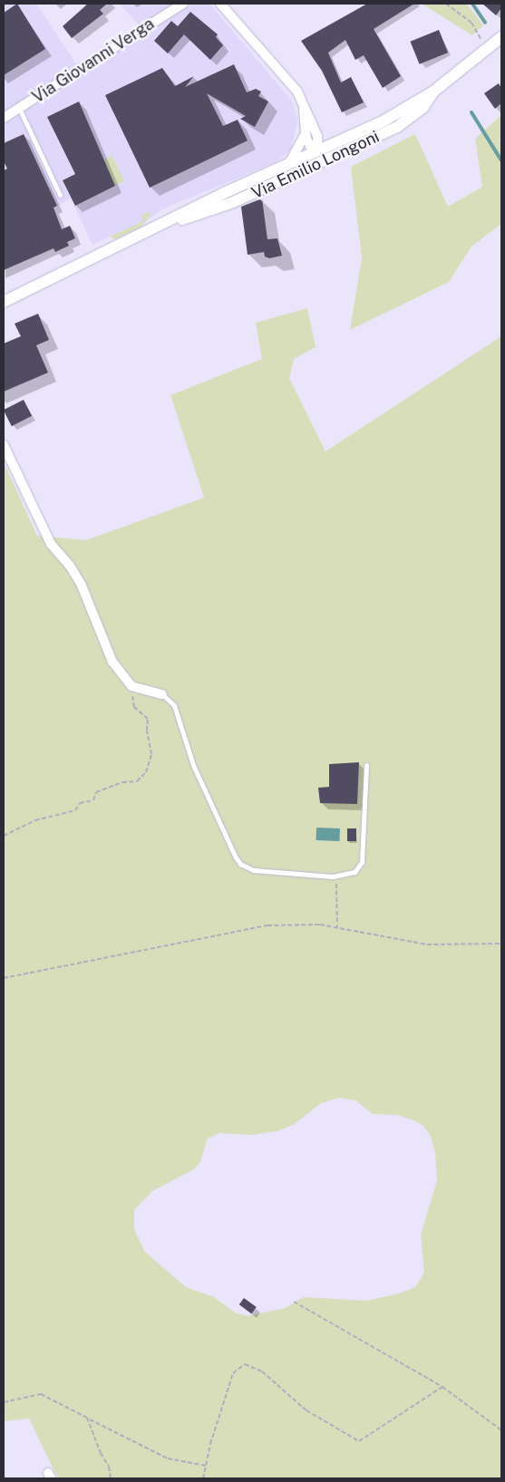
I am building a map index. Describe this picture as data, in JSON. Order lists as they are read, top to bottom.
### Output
{
  "streets": {
    "street": ["Via Giovanni Verga", "Via Emilio Longoni"]
  }
}
